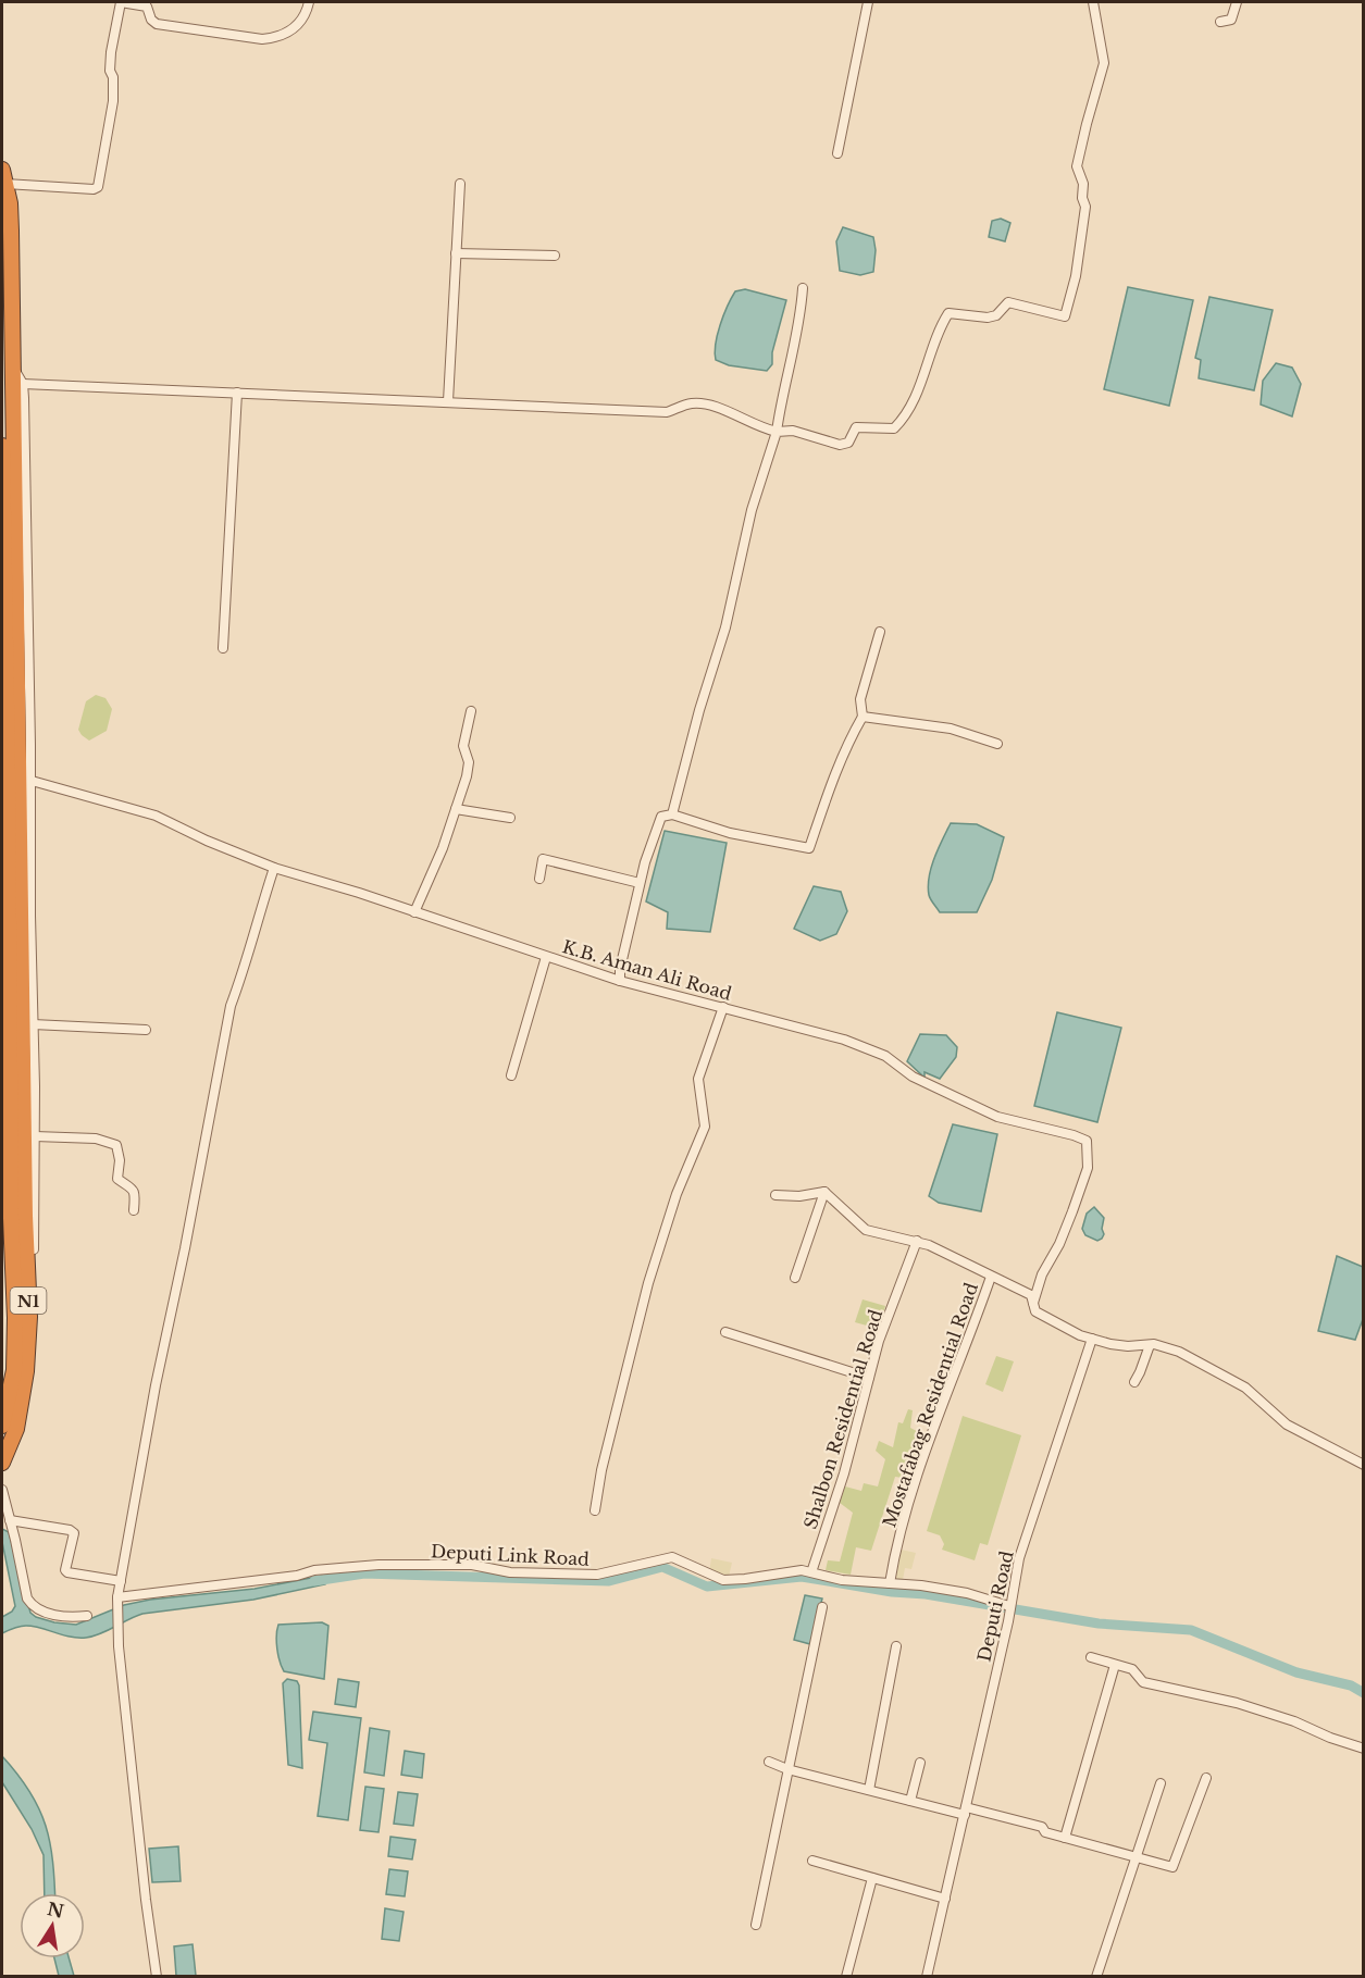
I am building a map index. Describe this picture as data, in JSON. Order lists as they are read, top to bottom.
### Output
{
  "streets": {
    "highway": ["N1"],
    "street": [
      "K.B. Aman Ali Road",
      "Mostafabag Residential Road",
      "Shalbon Residential Road",
      "Deputi Link Road",
      "Deputi Road"
    ]
  },
  "crossings": [
    ["Mostafabag Residential Road", "Deputi Link Road"],
    ["Deputi Link Road", "Deputi Road"]
  ],
  "north": "top"
}
